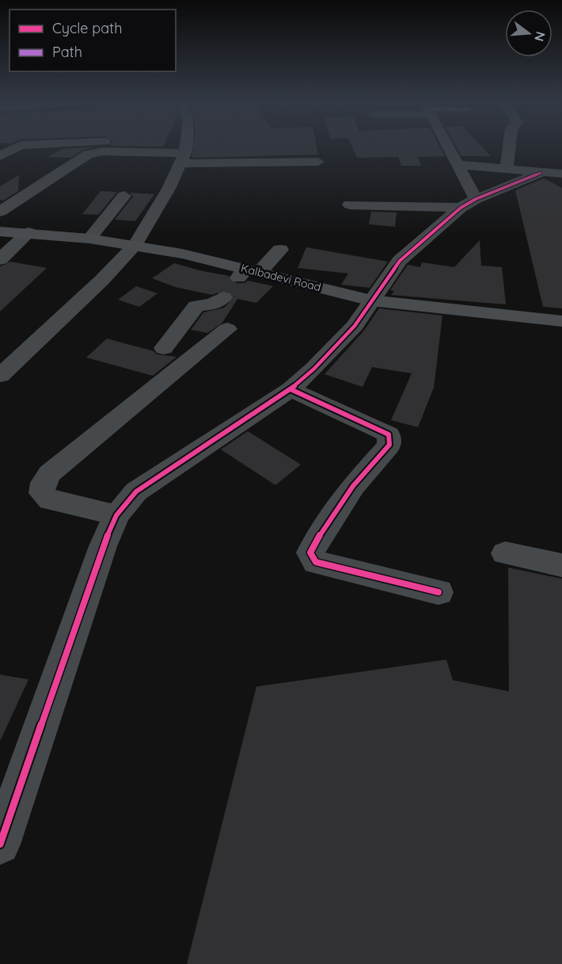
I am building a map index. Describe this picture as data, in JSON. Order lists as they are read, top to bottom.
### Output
{
  "streets": {
    "main road": ["Kalbadevi Road"]
  },
  "legend": ["Cycle path", "Path"],
  "north": "right"
}
